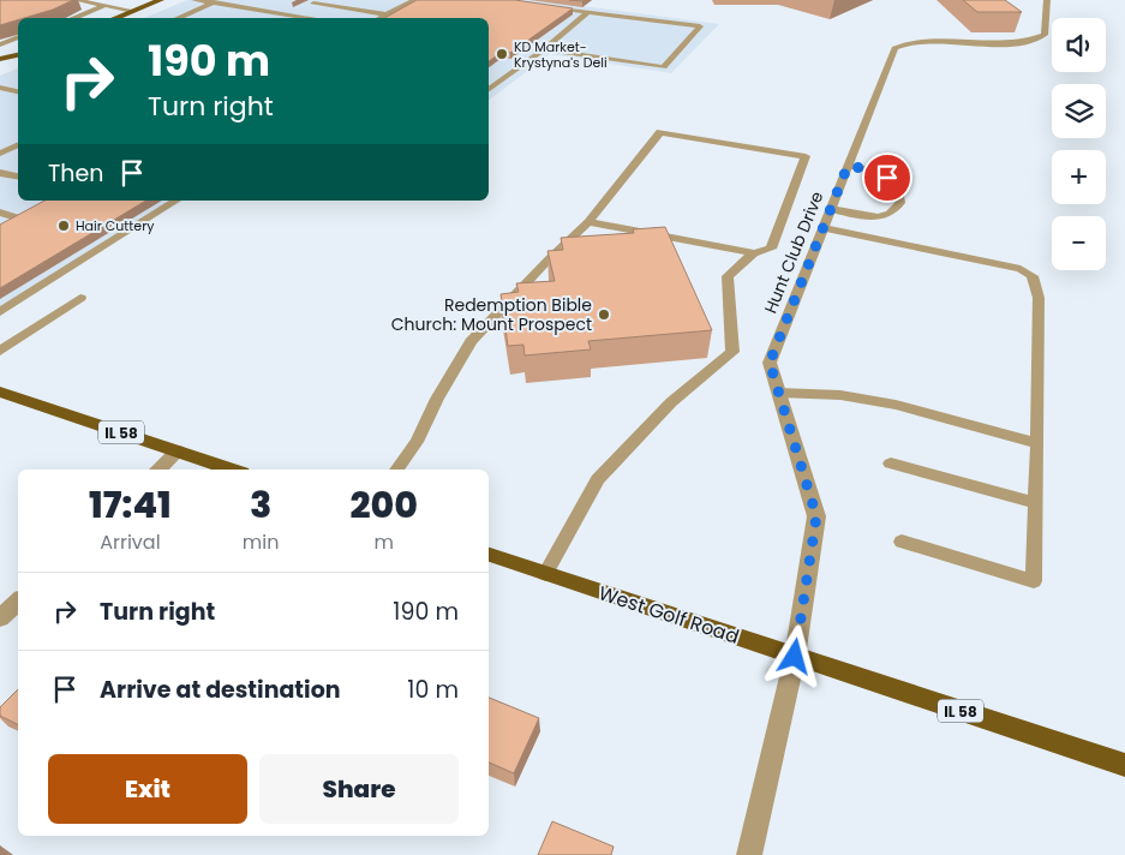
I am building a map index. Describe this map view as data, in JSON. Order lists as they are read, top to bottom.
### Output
{
  "streets": {
    "main road": ["IL 58", "West Golf Road"],
    "street": ["Hunt Club Drive"]
  },
  "crossings": [
    ["Hunt Club Drive", "West Golf Road"]
  ],
  "places": ["KD Market- Krystyna's Deli", "Hair Cuttery", "Redemption Bible Church: Mount Prospect"],
  "page": {
    "map_buttons": ["+", "−"],
    "turn": ["190 m", "Turn right"],
    "then": "Then",
    "eta": [
      "17:41",
      "Arrival",
      "3",
      "min",
      "200",
      "m"
    ],
    "list": [
      {
        "name": "Turn right",
        "value": "190 m"
      },
      {
        "name": "Arrive at destination",
        "value": "10 m"
      }
    ],
    "buttons": ["Exit", "Share"]
  }
}
